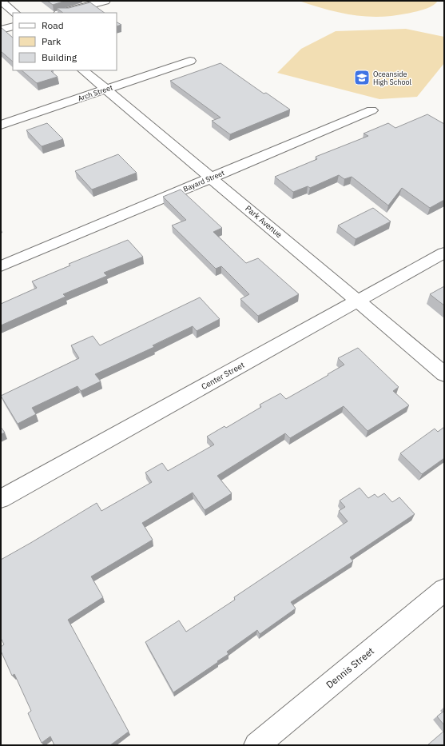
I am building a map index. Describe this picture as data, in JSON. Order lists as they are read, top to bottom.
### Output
{
  "streets": {
    "street": [
      "Arch Street",
      "Bayard Street",
      "Park Avenue",
      "Center Street",
      "Dennis Street"
    ]
  },
  "crossings": [
    ["Arch Street", "Park Avenue"],
    ["Bayard Street", "Park Avenue"],
    ["Park Avenue", "Center Street"]
  ],
  "places": {
    "school or university": ["Oceanside High School"]
  },
  "legend": ["Road", "Park", "Building"]
}
